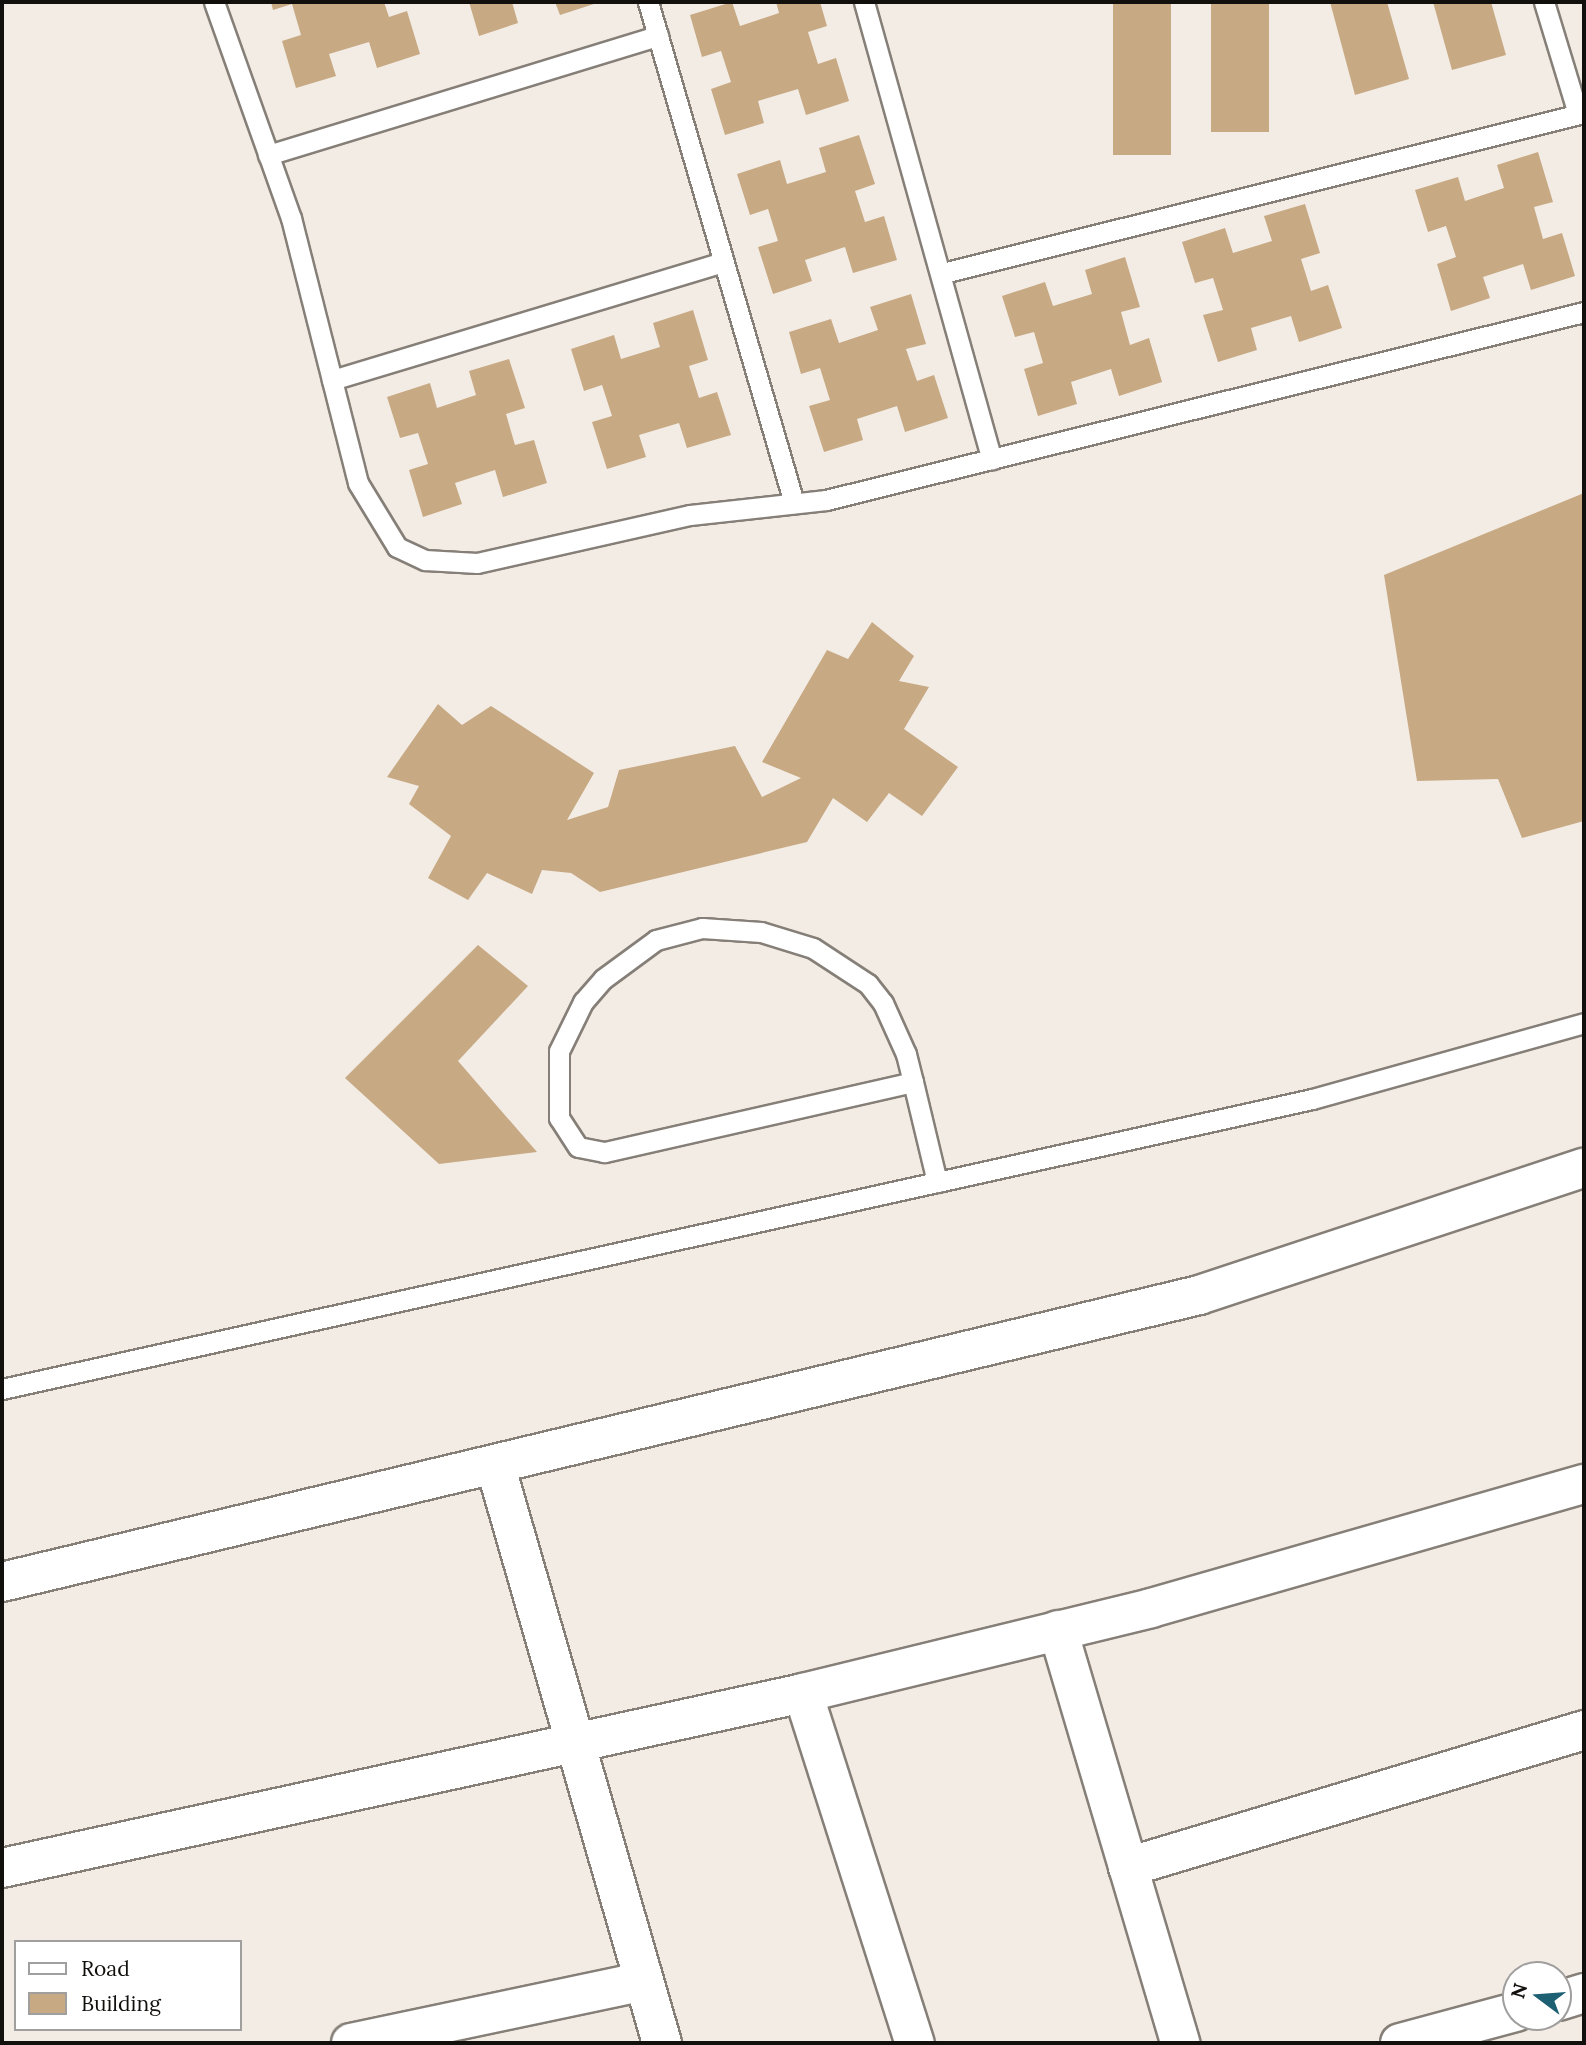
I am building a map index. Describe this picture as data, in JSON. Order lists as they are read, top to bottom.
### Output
{
  "legend": ["Road", "Building"],
  "north": "left"
}
